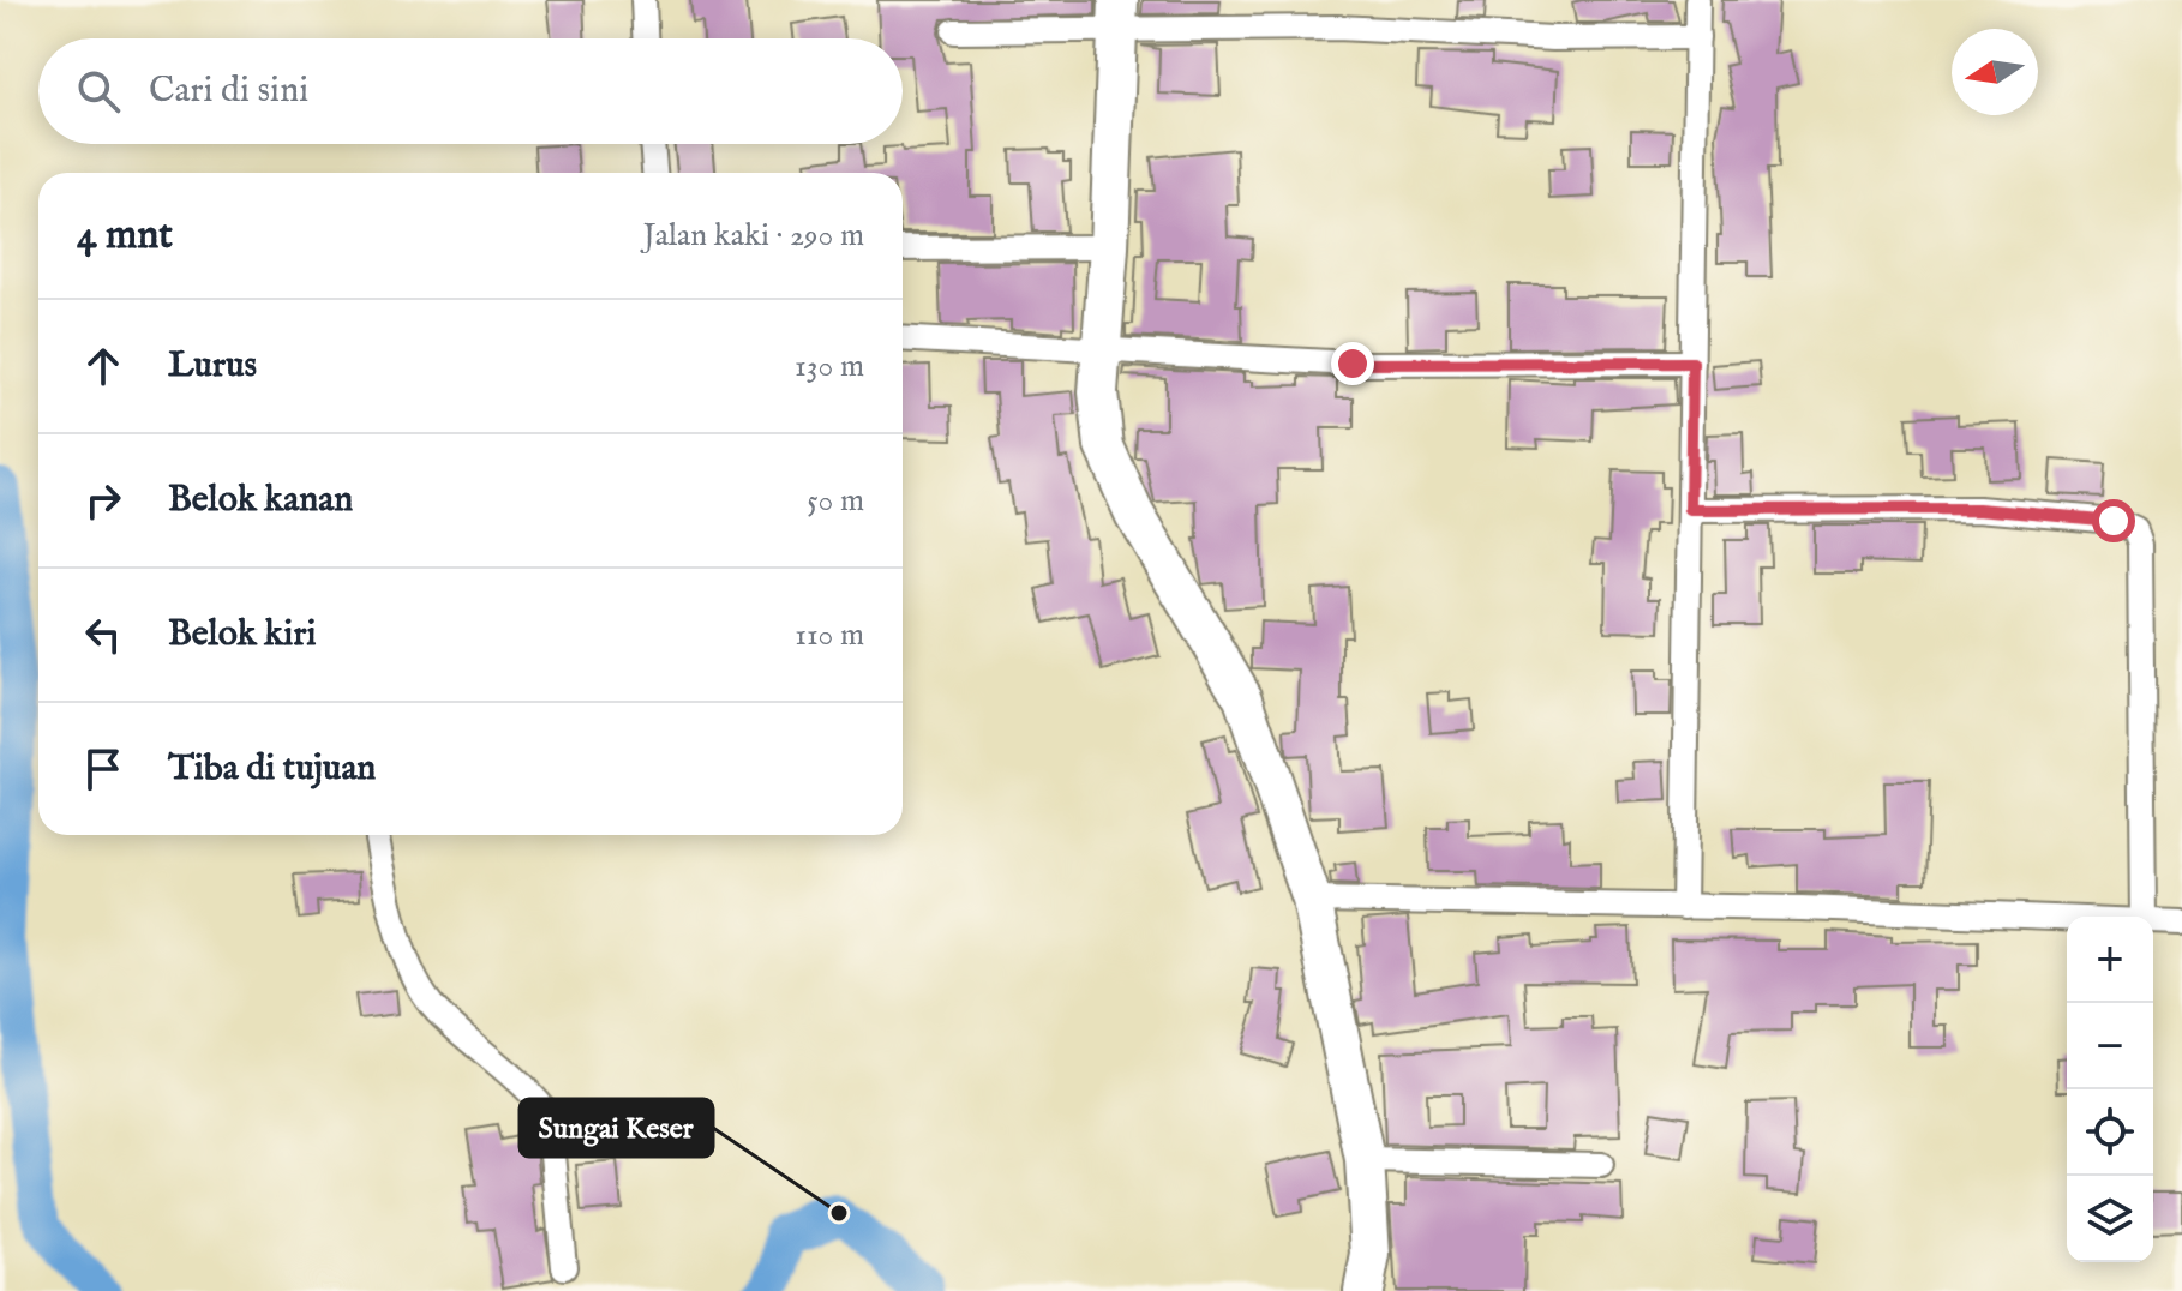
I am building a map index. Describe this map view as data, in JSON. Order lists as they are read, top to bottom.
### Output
{
  "places": ["Sungai Keser"],
  "north": "left",
  "page": {
    "search": "Cari di sini",
    "heading": ["4 mnt", "Jalan kaki · 290 m"],
    "list": [
      ["Lurus", "130 m"],
      ["Belok kanan", "50 m"],
      ["Belok kiri", "110 m"],
      "Tiba di tujuan"
    ],
    "map_buttons": ["+", "−"]
  }
}
